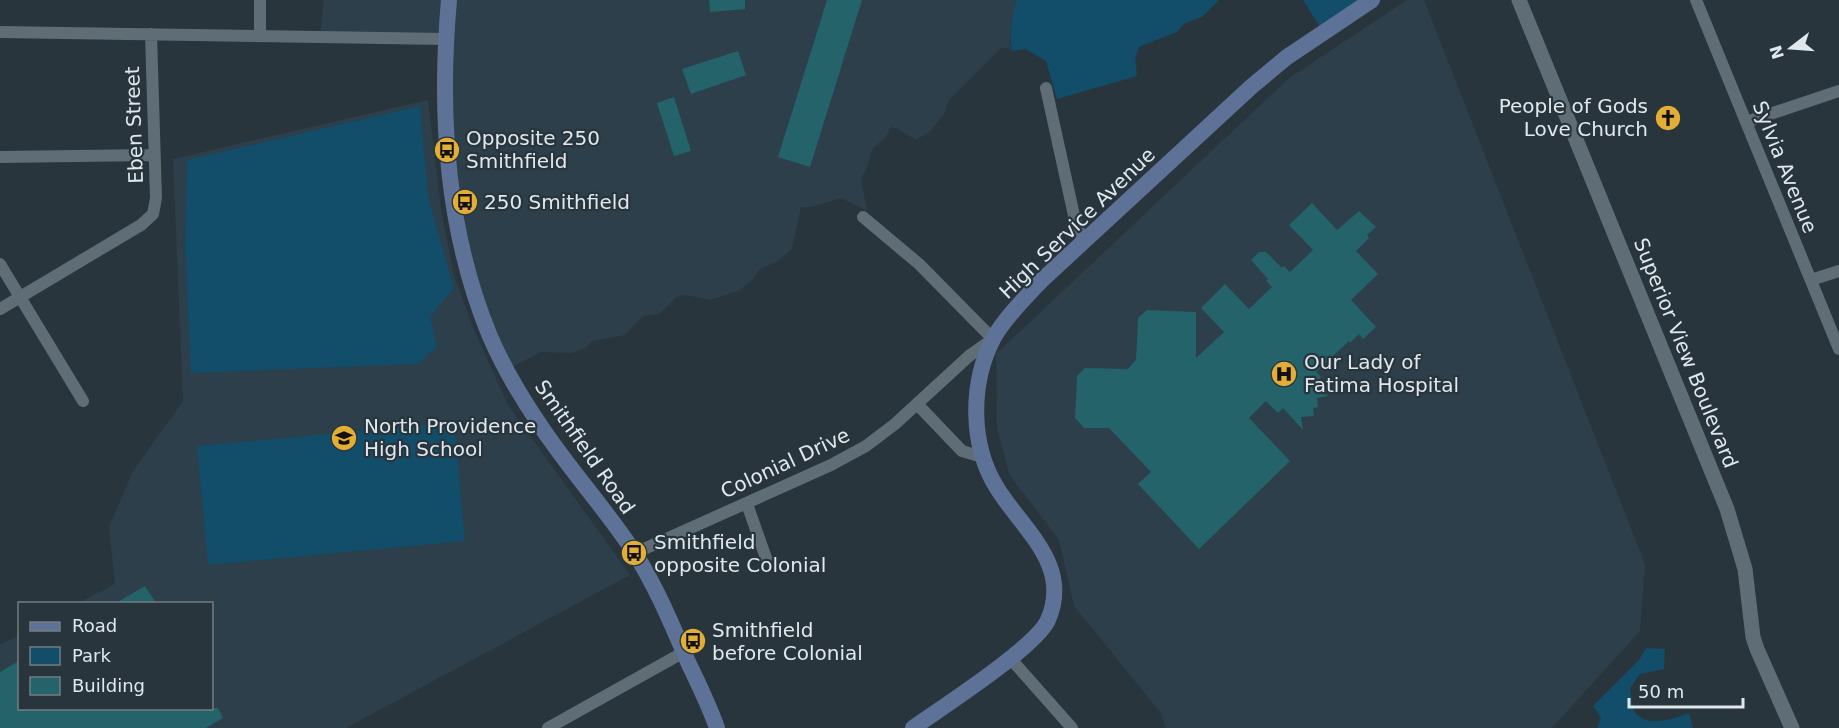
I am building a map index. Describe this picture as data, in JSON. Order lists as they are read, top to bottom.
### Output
{
  "streets": {
    "main road": ["High Service Avenue", "Smithfield Road"],
    "street": [
      "Eben Street",
      "Sylvia Avenue",
      "Superior View Boulevard",
      "Colonial Drive"
    ]
  },
  "crossings": [
    ["High Service Avenue", "Colonial Drive"],
    ["Smithfield Road", "Colonial Drive"]
  ],
  "places": {
    "church": ["People of Gods Love Church"],
    "bus stop": [
      "Opposite 250 Smithfield",
      "250 Smithfield",
      "Smithfield opposite Colonial",
      "Smithfield before Colonial"
    ],
    "hospital": ["Our Lady of Fatima Hospital"],
    "school or university": ["North Providence High School"]
  },
  "legend": ["Road", "Park", "Building"],
  "scale_bar": "50 m",
  "north": "left"
}
